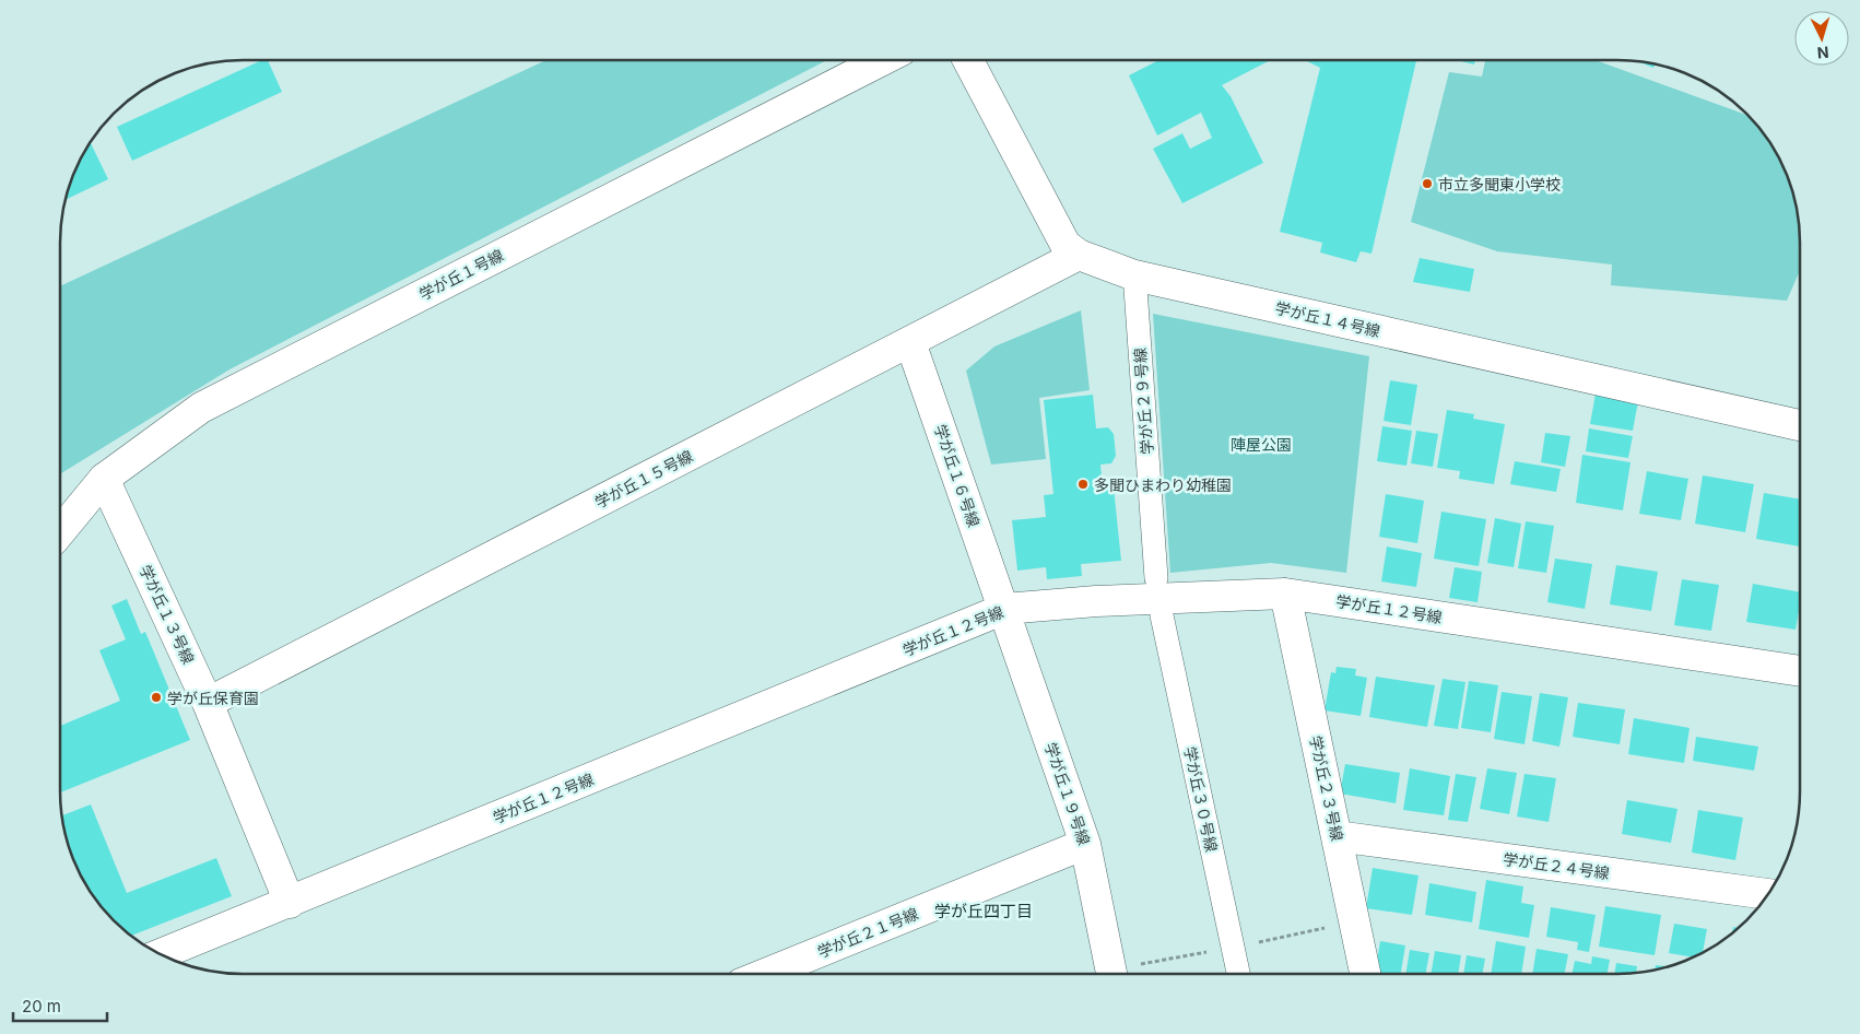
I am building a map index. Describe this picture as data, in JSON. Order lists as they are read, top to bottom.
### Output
{
  "streets": {
    "street": [
      "学が丘１号線",
      "学が丘１４号線",
      "学が丘２９号線",
      "学が丘１６号線",
      "学が丘１５号線",
      "学が丘１２号線",
      "学が丘１３号線",
      "学が丘２３号線",
      "学が丘１９号線",
      "学が丘３０号線",
      "学が丘２４号線",
      "学が丘２１号線"
    ]
  },
  "crossings": [
    ["学が丘１号線", "学が丘１３号線"],
    ["学が丘１４号線", "学が丘１５号線"],
    ["学が丘１６号線", "学が丘１５号線"],
    ["学が丘１６号線", "学が丘１２号線"],
    ["学が丘１６号線", "学が丘１９号線"],
    ["学が丘１５号線", "学が丘１３号線"],
    ["学が丘１２号線", "学が丘１３号線"],
    ["学が丘１２号線", "学が丘２３号線"],
    ["学が丘１２号線", "学が丘１９号線"],
    ["学が丘２３号線", "学が丘２４号線"],
    ["学が丘１９号線", "学が丘２１号線"]
  ],
  "districts": ["学が丘四丁目"],
  "parks": ["陣屋公園"],
  "places": ["市立多聞東小学校", "多聞ひまわり幼稚園", "学が丘保育園"],
  "scale_bar": "20 m",
  "north": "bottom"
}
